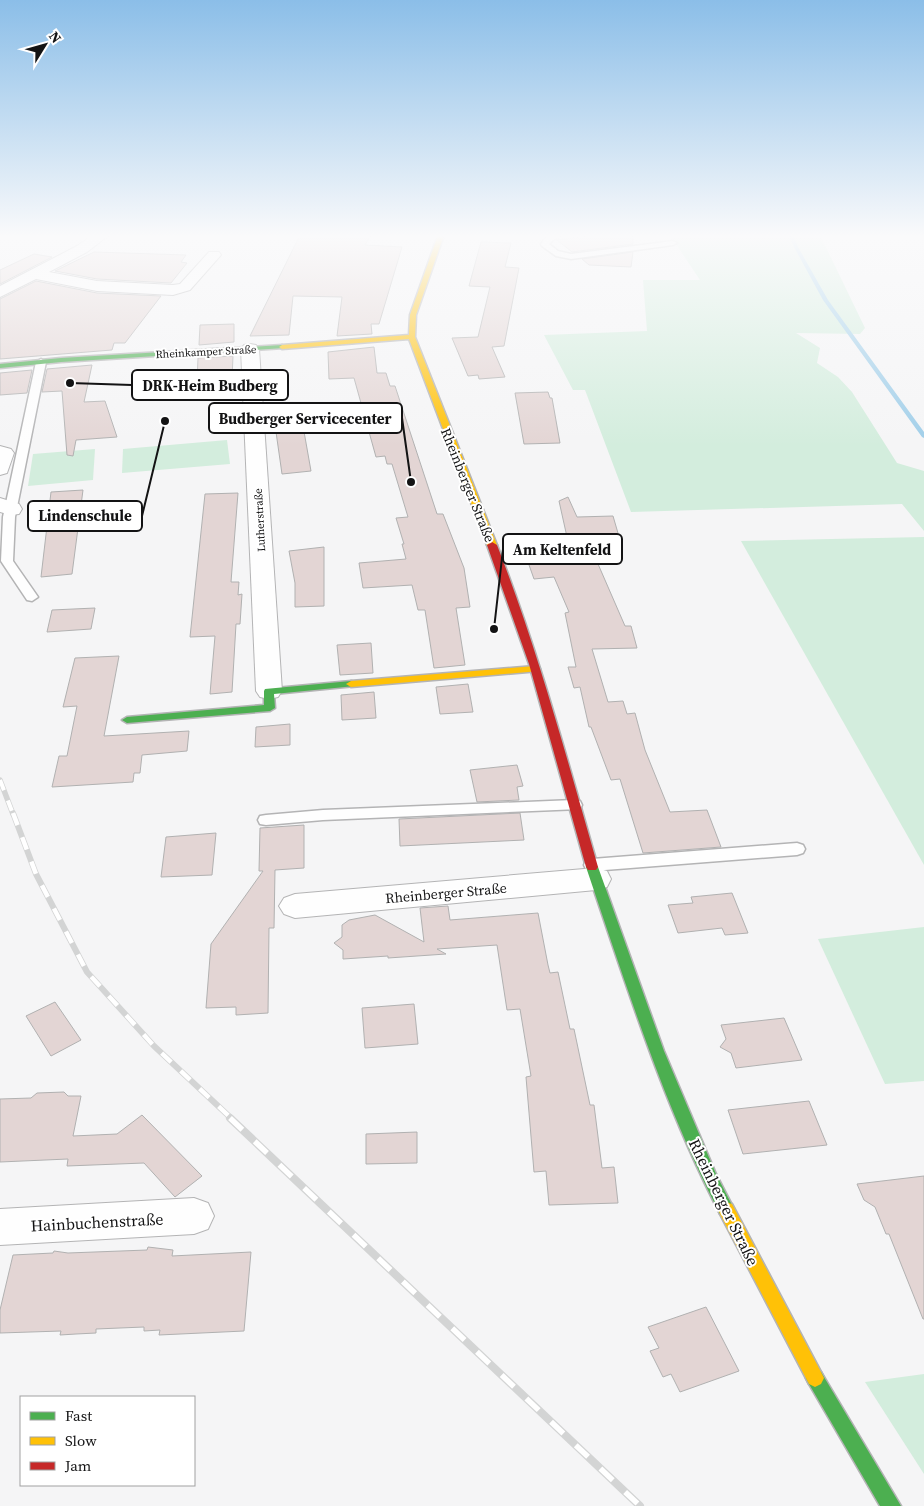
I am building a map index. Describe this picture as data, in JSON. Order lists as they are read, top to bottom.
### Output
{
  "streets": {
    "main road": ["Rheinkamper Straße", "Rheinberger Straße"],
    "street": ["Lutherstraße", "Hainbuchenstraße"]
  },
  "crossings": [
    ["Rheinkamper Straße", "Rheinberger Straße"],
    ["Rheinkamper Straße", "Lutherstraße"]
  ],
  "places": [
    "DRK-Heim Budberg",
    "Lindenschule",
    "Budberger Servicecenter",
    "Am Keltenfeld"
  ],
  "legend": ["Fast", "Slow", "Jam"],
  "north": "top right"
}
